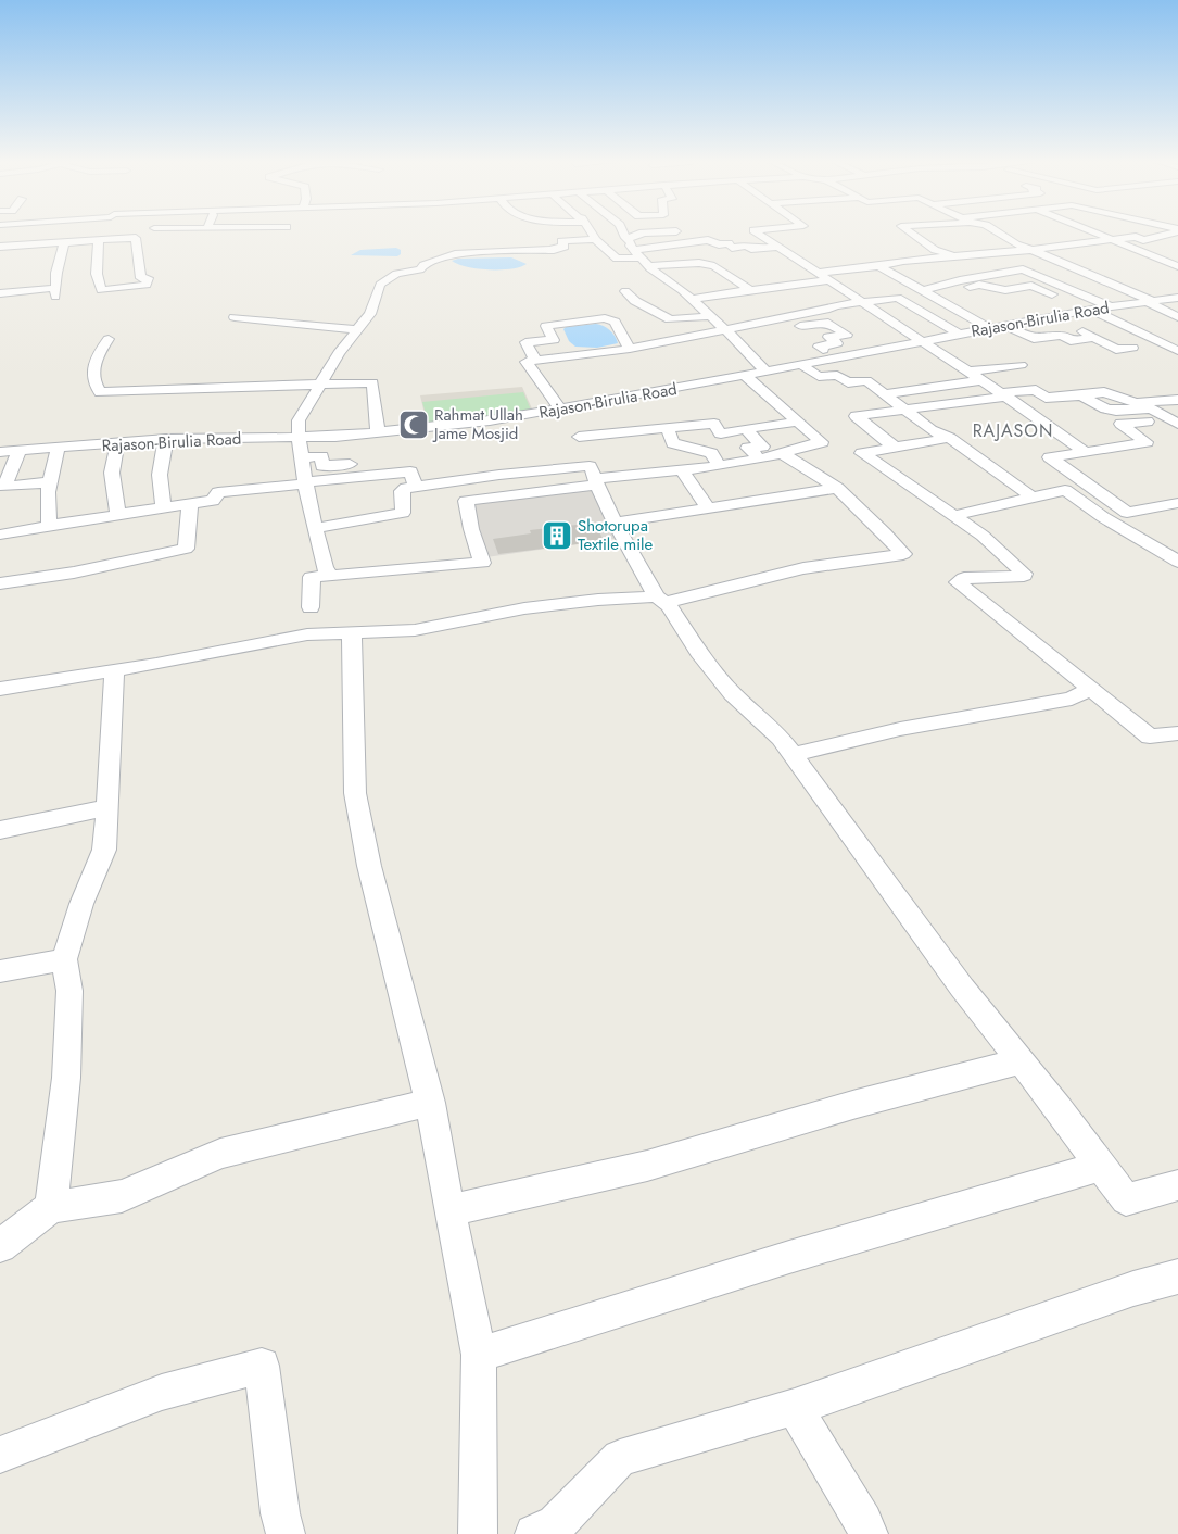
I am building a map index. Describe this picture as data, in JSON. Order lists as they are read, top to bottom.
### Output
{
  "streets": {
    "street": ["Rajason-Birulia Road"]
  },
  "districts": ["RAJASON"],
  "places": {
    "mosque": ["Rahmat Ullah Jame Mosjid"],
    "building": ["Shotorupa Textile mile"]
  }
}
